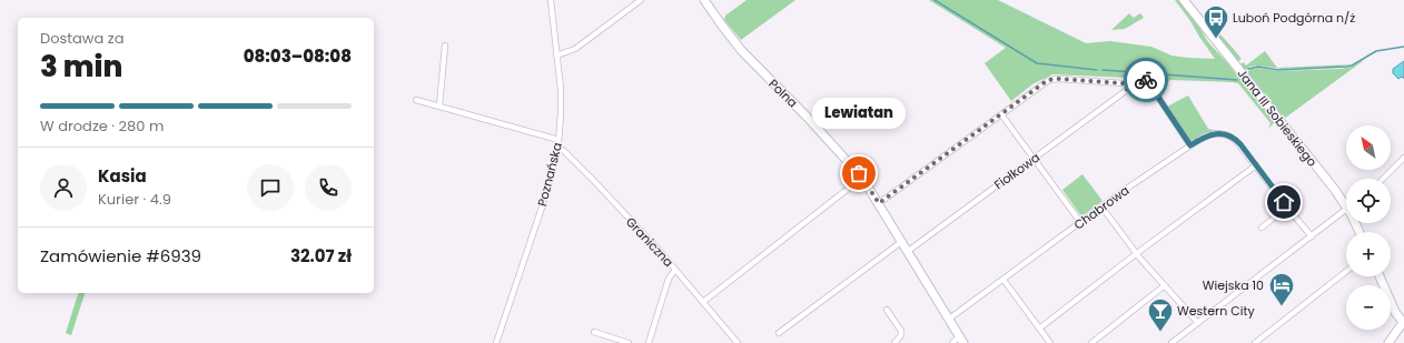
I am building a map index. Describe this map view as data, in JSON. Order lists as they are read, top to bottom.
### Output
{
  "streets": {
    "street": [
      "Polna",
      "Jana III Sobieskiego",
      "Fiołkowa",
      "Poznańska",
      "Chabrowa",
      "Graniczna"
    ]
  },
  "crossings": [
    ["Polna", "Fiołkowa"],
    ["Polna", "Chabrowa"],
    ["Fiołkowa", "Chabrowa"],
    ["Poznańska", "Graniczna"]
  ],
  "places": {
    "bus stop": ["Luboń Podgórna n/ż"],
    "other": ["Lewiatan"],
    "hotel": ["Wiejska 10"],
    "bar": ["Western City"]
  },
  "north": "top left",
  "page": {
    "heading": ["3 min", "Dostawa za", "08:03–08:08"],
    "panel": [
      "Kasia",
      "Kurier · 4.9",
      "Zamówienie #6939",
      "32.07 zł"
    ],
    "bar": "W drodze · 280 m",
    "bubble": "Lewiatan",
    "map_buttons": ["+", "−"]
  }
}
